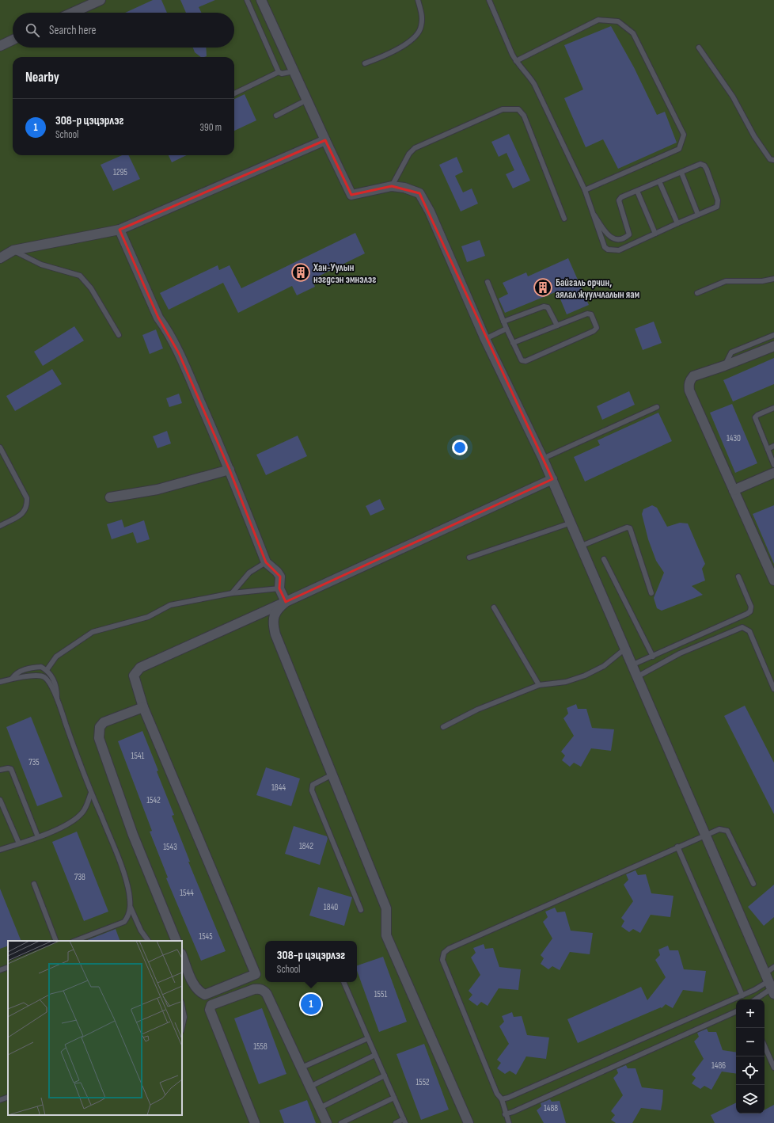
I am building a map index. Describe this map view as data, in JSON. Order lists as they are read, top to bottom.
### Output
{
  "places": {
    "building": ["Хан-Уулын нэгдсэн эмнэлэг", "Байгаль орчин, аялал жуулчлалын яам"]
  },
  "house_numbers": [
    "1295",
    "1430",
    "1541",
    "735",
    "1844",
    "1542",
    "1842",
    "1543",
    "738",
    "1544",
    "1840",
    "1545",
    "1551",
    "1558",
    "1486",
    "1552",
    "1488"
  ],
  "page": {
    "search": "Search here",
    "heading": "Nearby",
    "list": [
      {
        "mark": "1",
        "name": "308-р цэцэрлэг",
        "note": "School",
        "value": "390 m"
      }
    ],
    "popup": ["308-р цэцэрлэг", "School"],
    "pins": "1",
    "map_buttons": ["+", "−"]
  }
}
